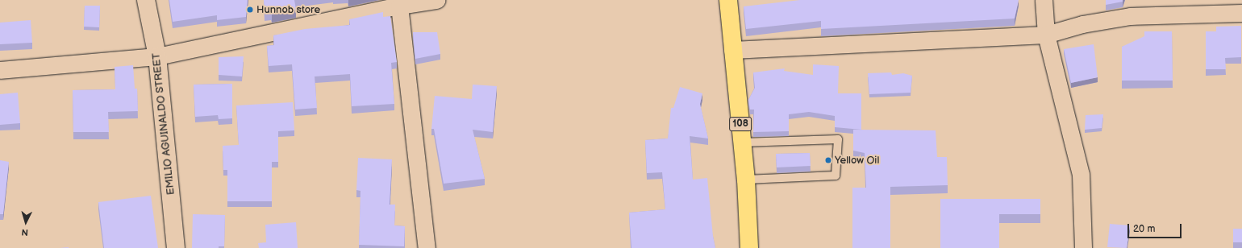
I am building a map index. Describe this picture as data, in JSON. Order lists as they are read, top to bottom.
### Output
{
  "streets": {
    "main road": ["108"],
    "street": ["EMILIO AGUINALDO STREET"]
  },
  "places": ["Hunnob store", "Yellow Oil"],
  "scale_bar": "20 m",
  "north": "bottom"
}
